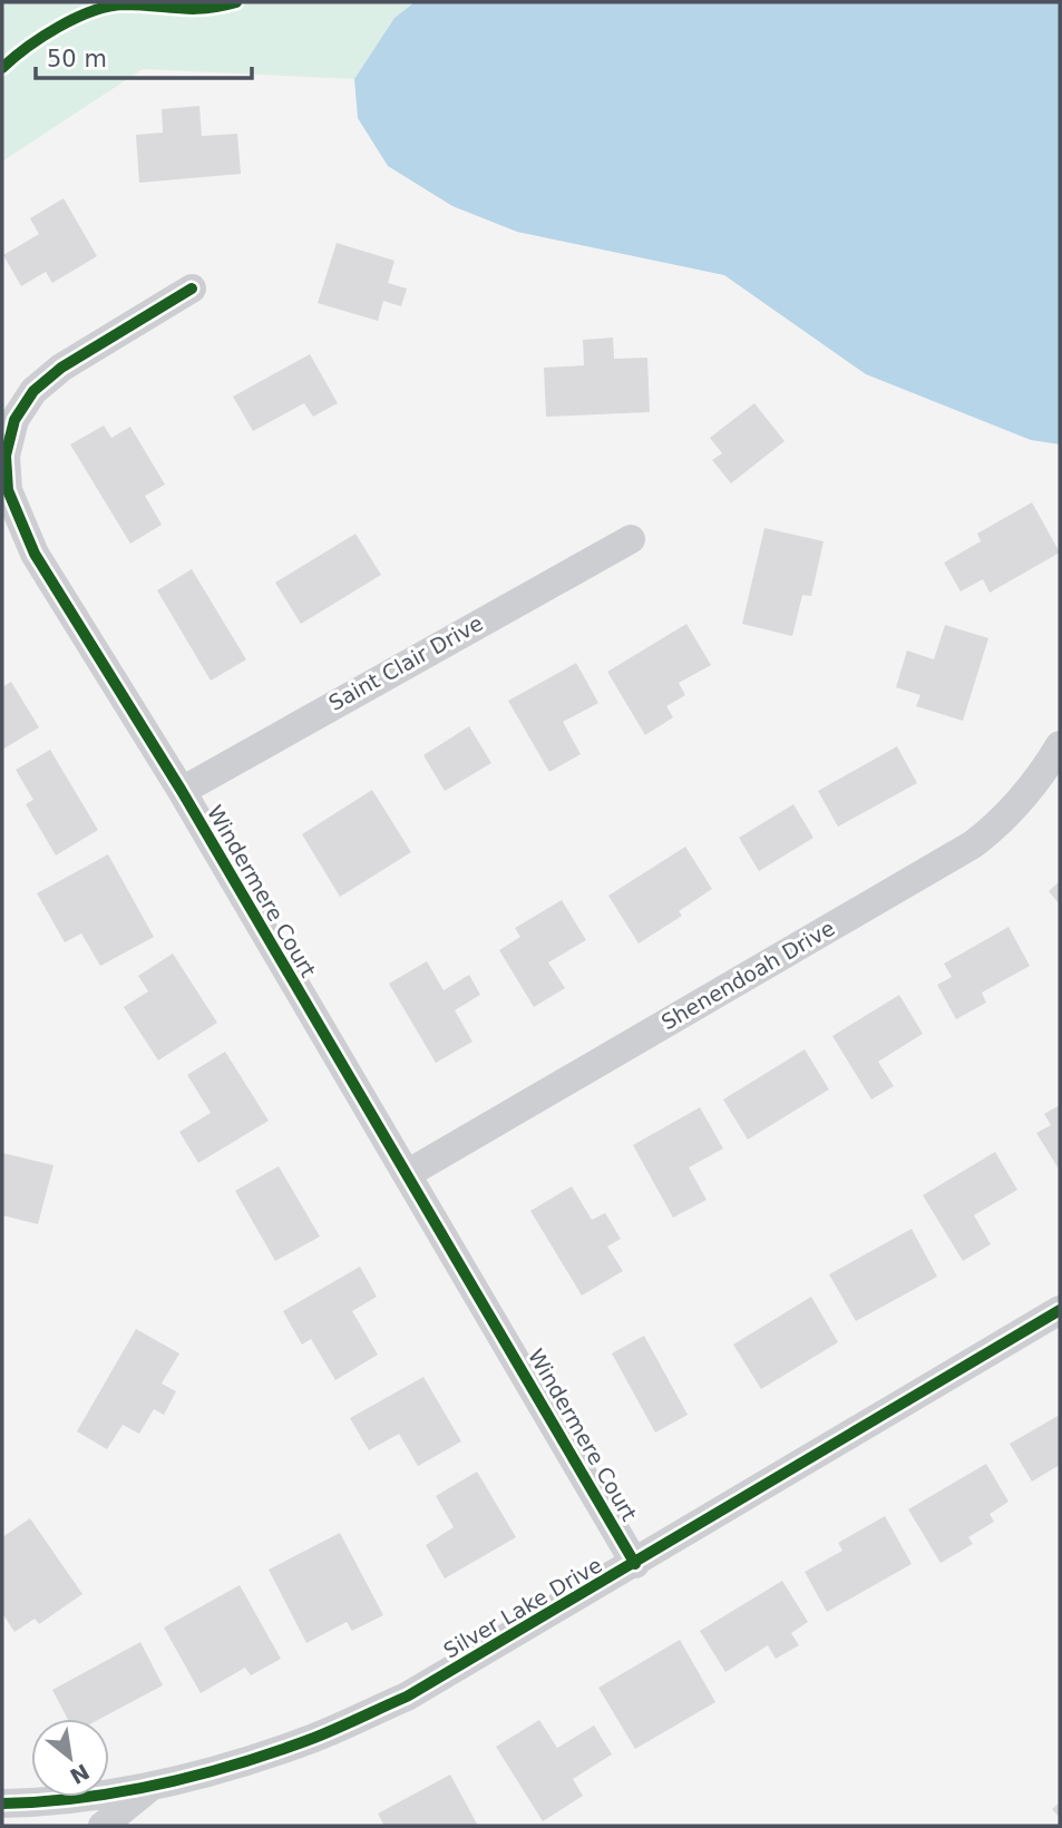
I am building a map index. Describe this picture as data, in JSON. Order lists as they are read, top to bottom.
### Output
{
  "streets": {
    "street": [
      "Saint Clair Drive",
      "Windermere Court",
      "Shenendoah Drive",
      "Silver Lake Drive"
    ]
  },
  "crossings": [
    ["Saint Clair Drive", "Windermere Court"],
    ["Windermere Court", "Shenendoah Drive"],
    ["Windermere Court", "Silver Lake Drive"]
  ],
  "scale_bar": "50 m",
  "north": "bottom right"
}
